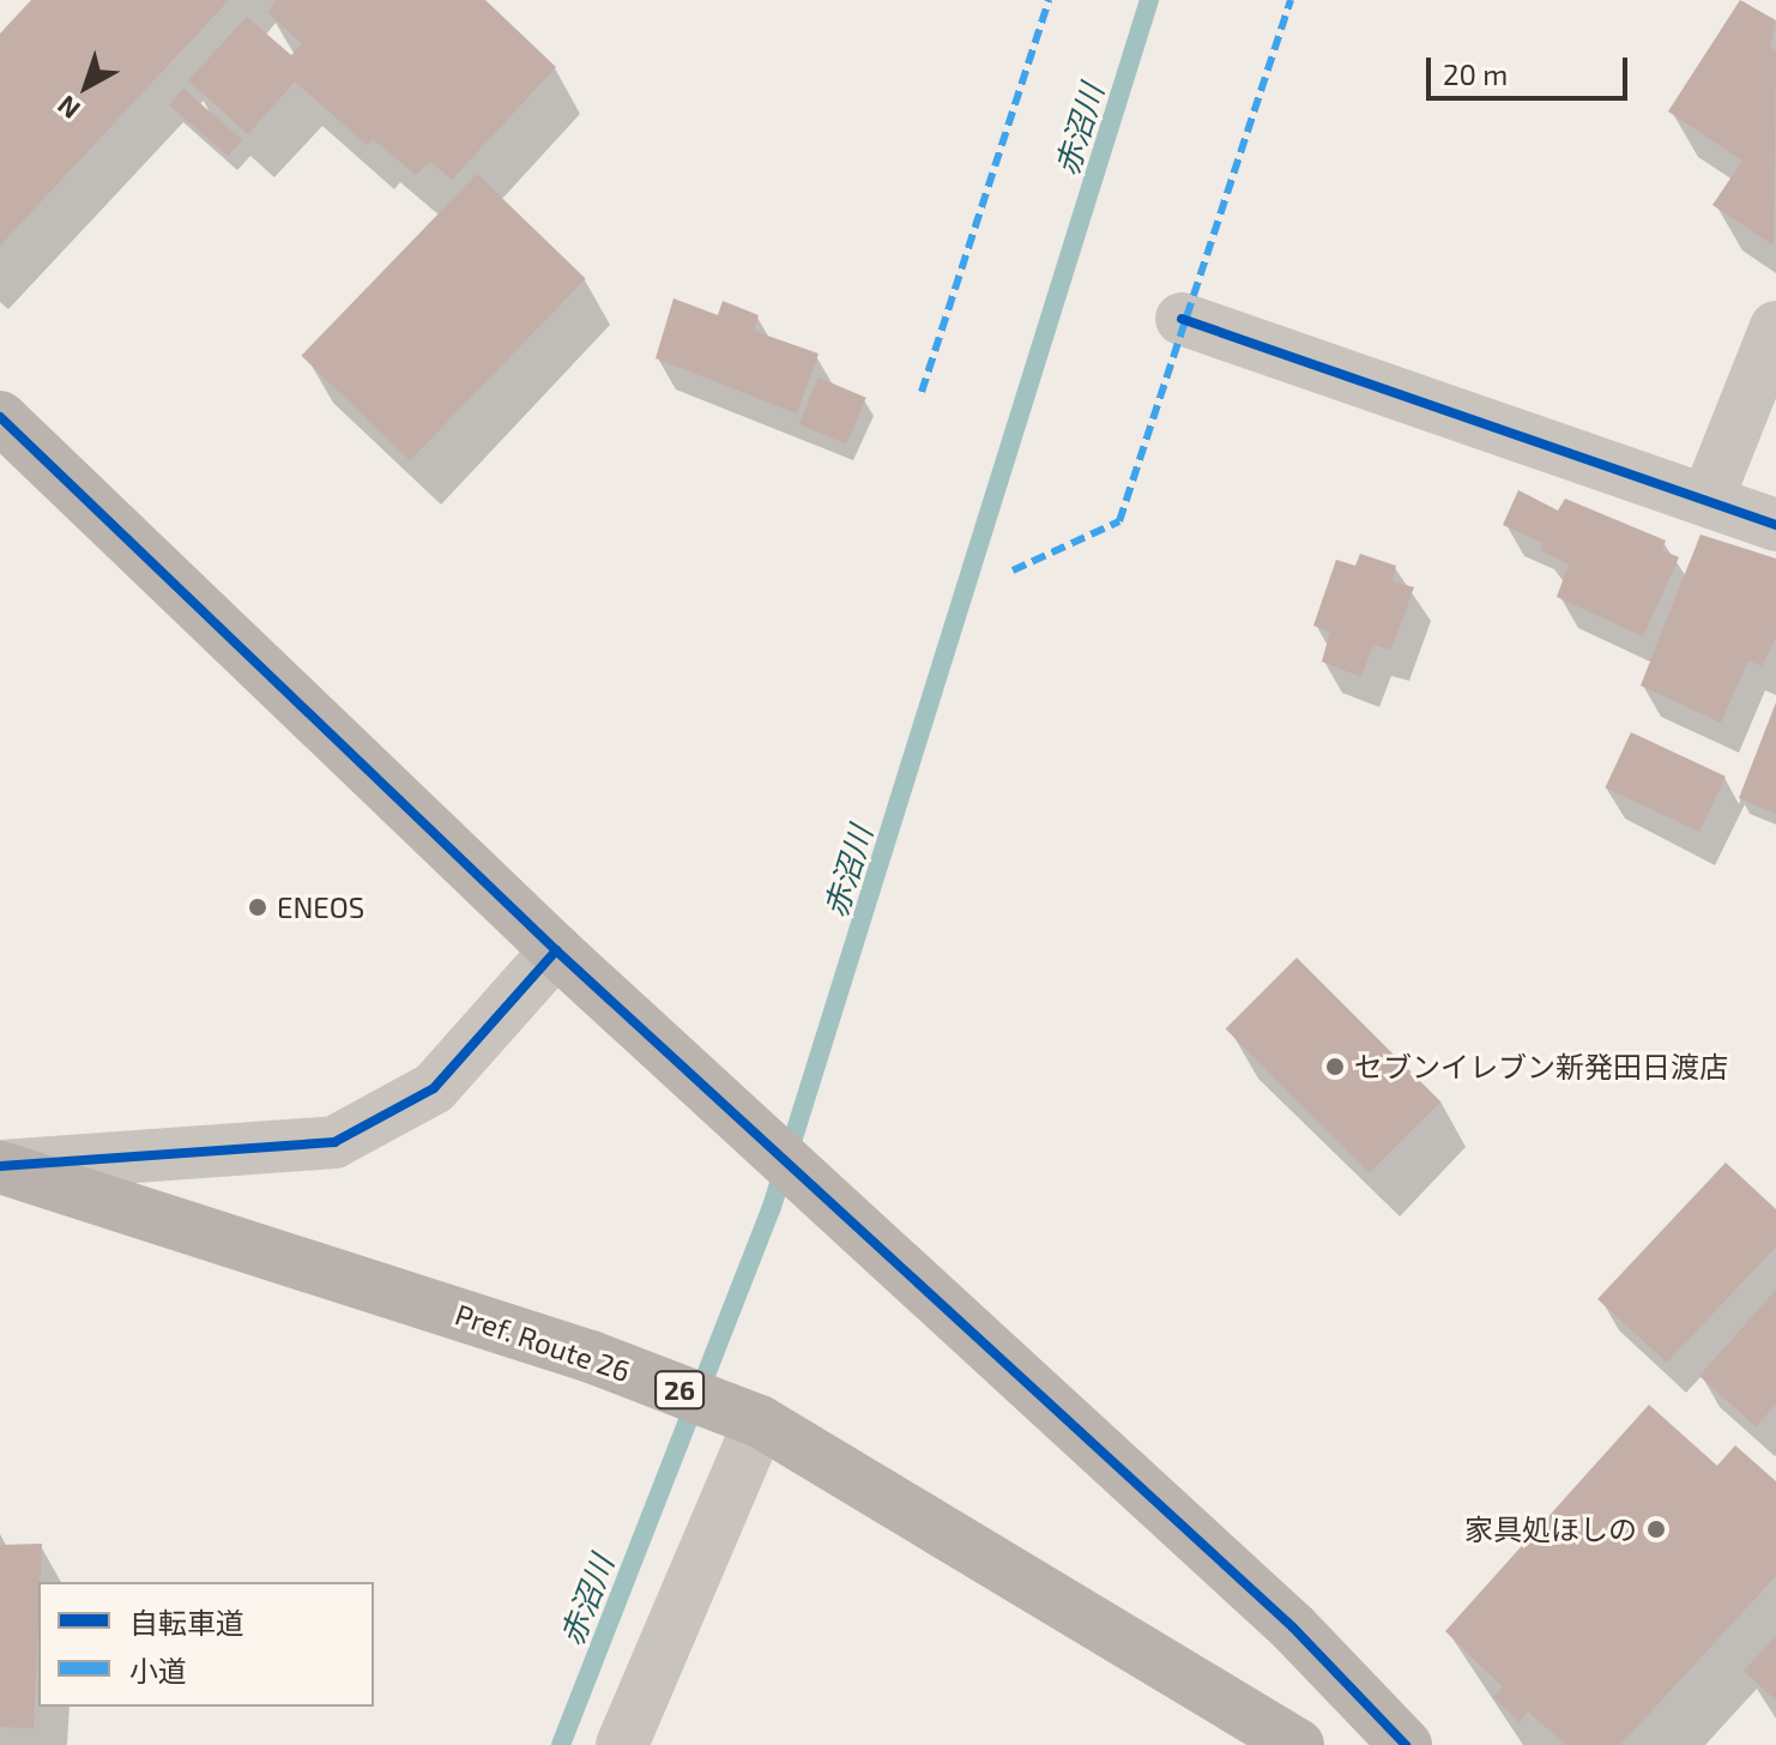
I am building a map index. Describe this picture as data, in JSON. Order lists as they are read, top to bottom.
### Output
{
  "streets": {
    "main road": ["Pref. Route 26", "26"]
  },
  "water": ["赤沼川"],
  "places": ["ENEOS", "セブンイレブン新発田日渡店", "家具処ほしの"],
  "legend": ["自転車道", "小道"],
  "scale_bar": "20 m",
  "north": "bottom left"
}
